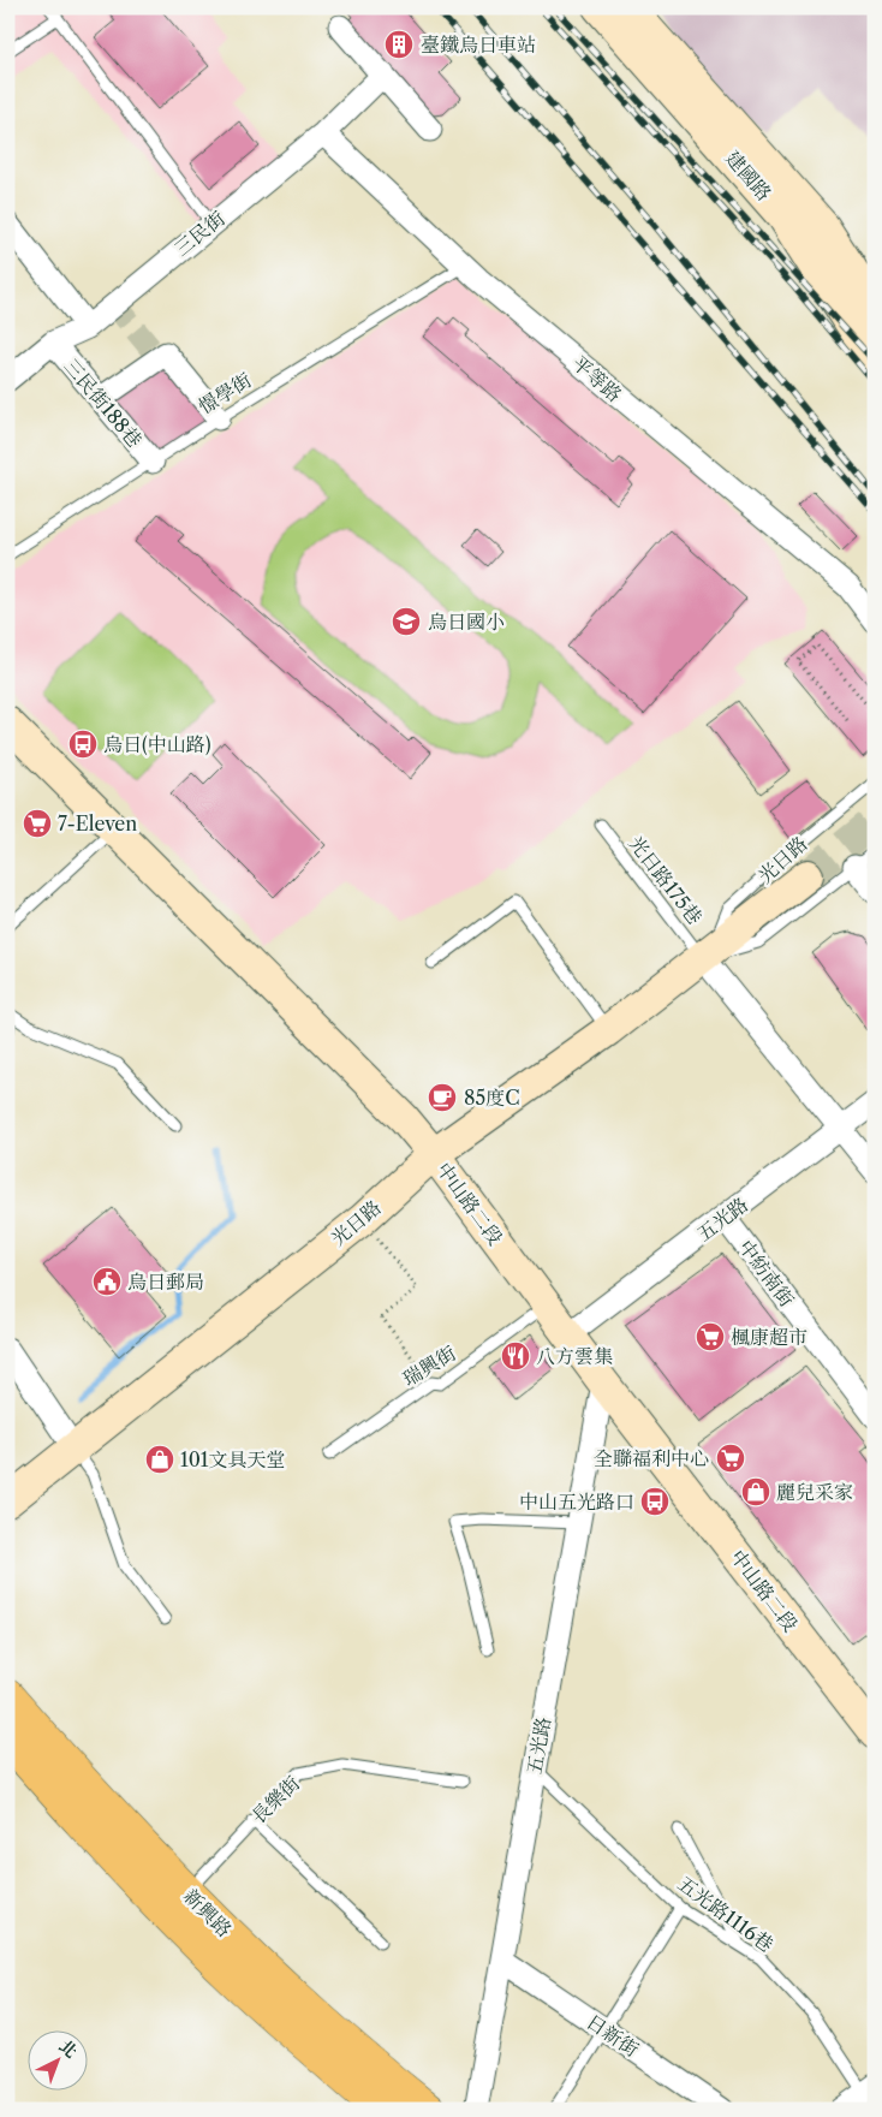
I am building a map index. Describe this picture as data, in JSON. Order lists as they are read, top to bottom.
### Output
{
  "streets": {
    "main road": [
      "建國路",
      "光日路",
      "中山路二段",
      "新興路"
    ],
    "street": [
      "三民街",
      "平等路",
      "三民街188巷",
      "五光路",
      "中紡南街",
      "日新街"
    ],
    "lane": [
      "憬學街",
      "光日路175巷",
      "瑞興街",
      "長樂街",
      "五光路1116巷"
    ]
  },
  "crossings": [
    ["三民街", "平等路"],
    ["三民街", "三民街188巷"],
    ["平等路", "憬學街"],
    ["憬學街", "三民街188巷"],
    ["光日路", "光日路175巷"],
    ["光日路", "中山路二段"],
    ["中山路二段", "五光路"],
    ["中山路二段", "瑞興街"],
    ["五光路", "中紡南街"],
    ["五光路", "五光路1116巷"],
    ["五光路", "日新街"],
    ["長樂街", "新興路"]
  ],
  "places": {
    "building": ["臺鐵烏日車站"],
    "school or university": ["烏日國小"],
    "bus stop": ["烏日(中山路)", "中山五光路口"],
    "supermarket": ["7-Eleven", "楓康超市", "全聯福利中心"],
    "cafe": ["85度C"],
    "public building": ["烏日郵局"],
    "restaurant": ["八方雲集"],
    "shop": ["101文具天堂", "麗兒采家"]
  },
  "north": "top right"
}
